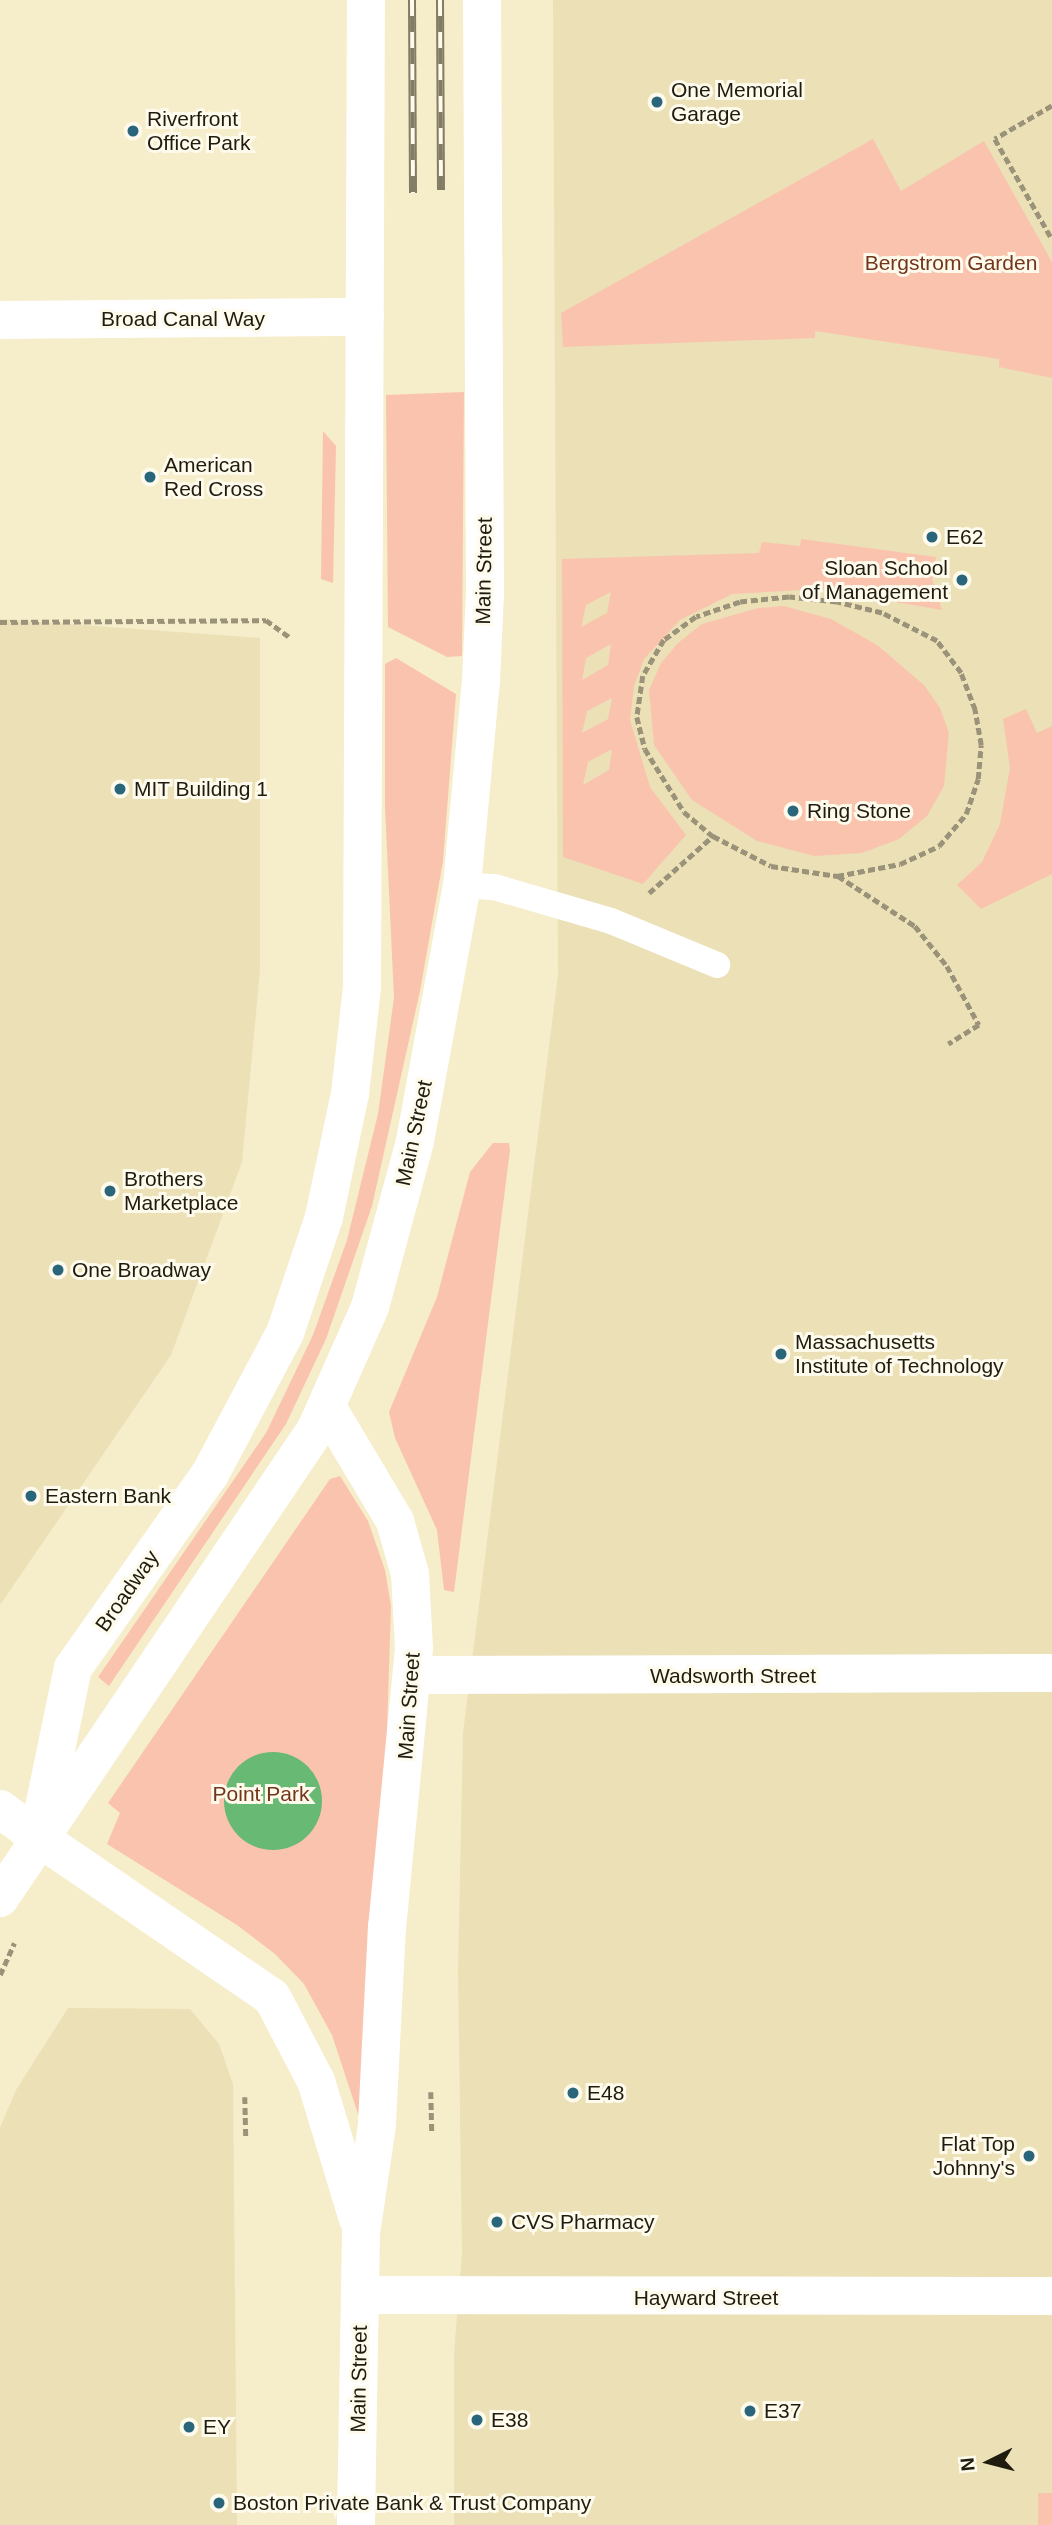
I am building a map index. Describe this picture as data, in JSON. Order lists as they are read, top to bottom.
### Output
{
  "streets": {
    "main road": [
      "Broad Canal Way",
      "Main Street",
      "Broadway",
      "Wadsworth Street",
      "Hayward Street"
    ]
  },
  "crossings": [
    ["Broad Canal Way", "Broadway"],
    ["Main Street", "Broadway"],
    ["Main Street", "Wadsworth Street"],
    ["Main Street", "Hayward Street"]
  ],
  "parks": ["Bergstrom Garden", "Point Park"],
  "places": [
    "One Memorial Garage",
    "Riverfront Office Park",
    "American Red Cross",
    "E62",
    "Sloan School of Management",
    "MIT Building 1",
    "Ring Stone",
    "Brothers Marketplace",
    "One Broadway",
    "Massachusetts Institute of Technology",
    "Eastern Bank",
    "E48",
    "Flat Top Johnny's",
    "CVS Pharmacy",
    "E37",
    "E38",
    "EY",
    "Boston Private Bank & Trust Company"
  ],
  "north": "left"
}
